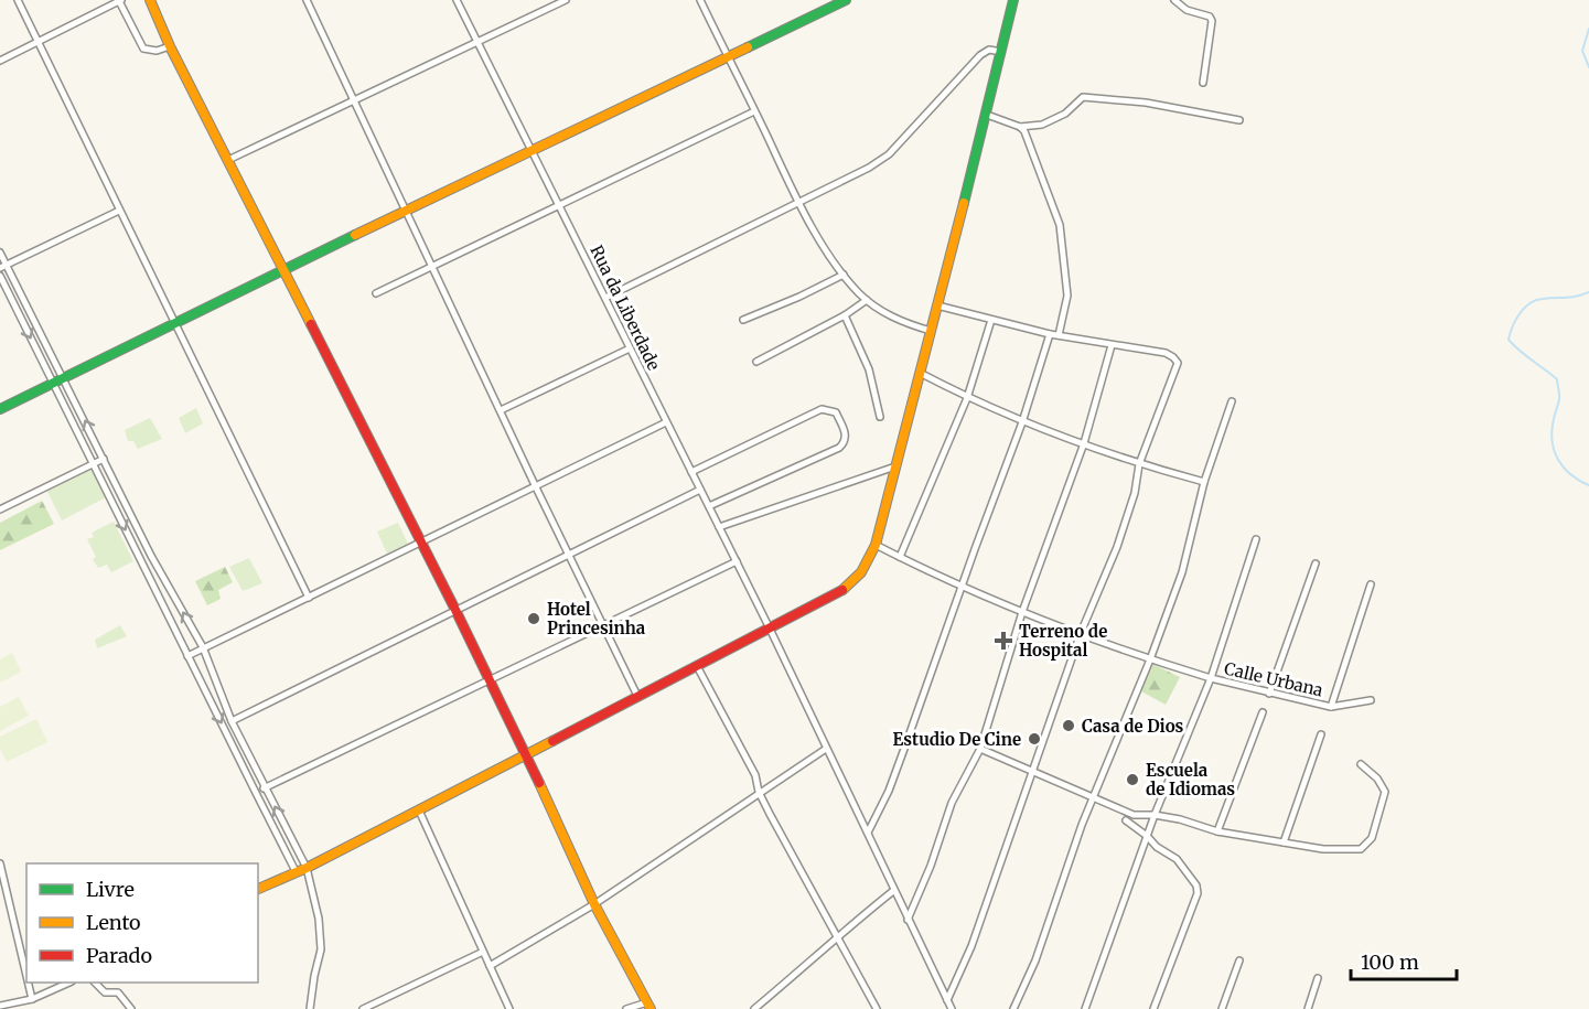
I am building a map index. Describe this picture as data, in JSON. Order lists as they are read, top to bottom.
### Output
{
  "streets": {
    "street": ["Rua da Liberdade", "Calle Urbana"]
  },
  "places": {
    "other": [
      "Hotel Princesinha",
      "Casa de Dios",
      "Estudio De Cine",
      "Escuela de Idiomas"
    ],
    "health": ["Terreno de Hospital"]
  },
  "legend": ["Livre", "Lento", "Parado"],
  "scale_bar": "100 m"
}
